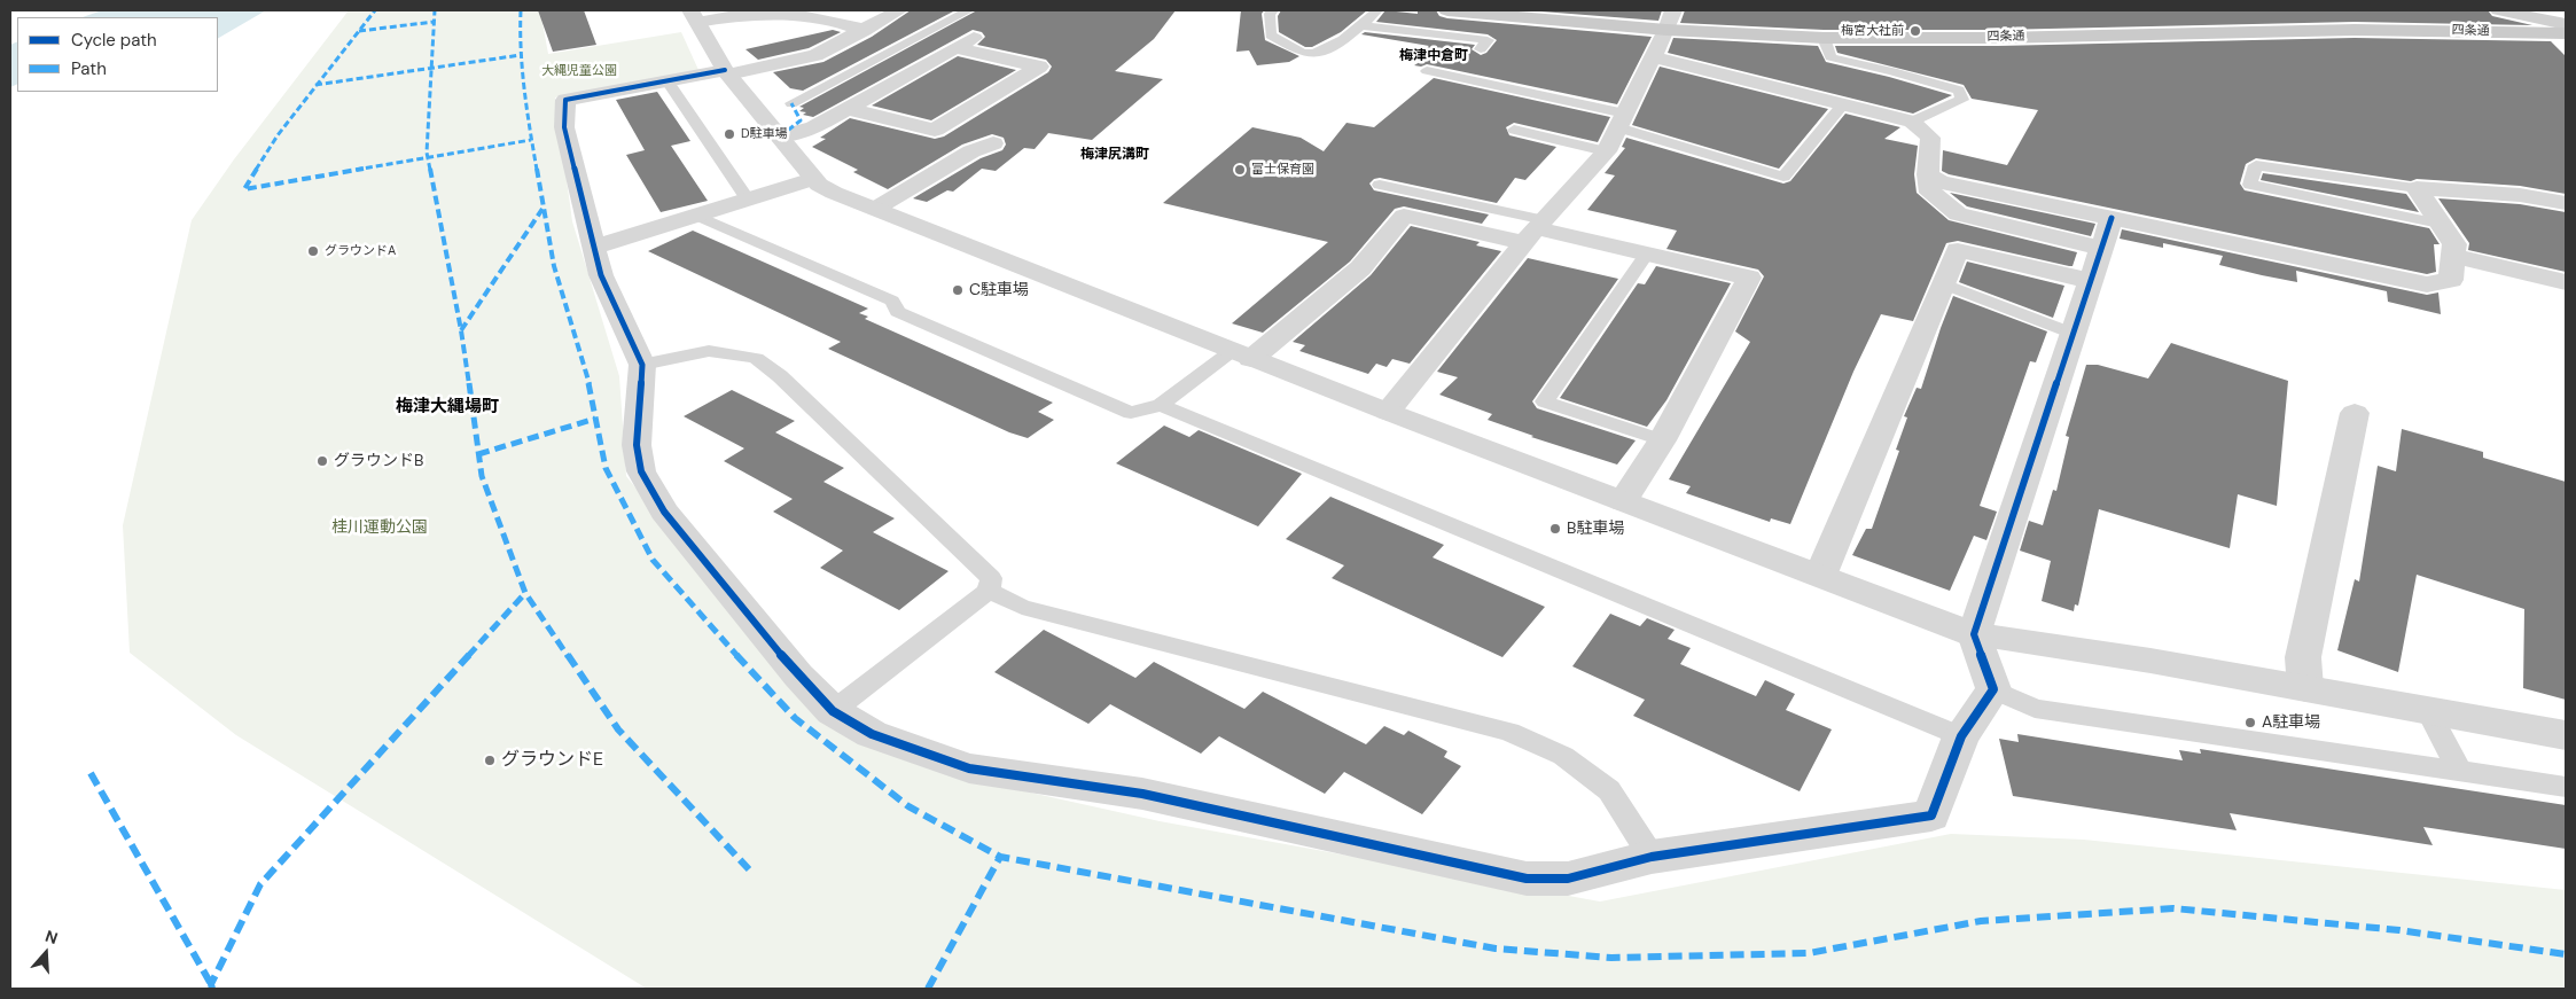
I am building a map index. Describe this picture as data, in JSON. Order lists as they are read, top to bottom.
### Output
{
  "streets": {
    "main road": ["四条通"]
  },
  "districts": ["梅津中倉町", "梅津尻溝町", "梅津大縄場町"],
  "parks": ["大縄児童公園", "桂川運動公園"],
  "places": [
    "梅宮大社前",
    "D駐車場",
    "富士保育園",
    "グラウンドA",
    "C駐車場",
    "グラウンドB",
    "B駐車場",
    "A駐車場",
    "グラウンドE"
  ],
  "legend": ["Cycle path", "Path"],
  "north": "top"
}
